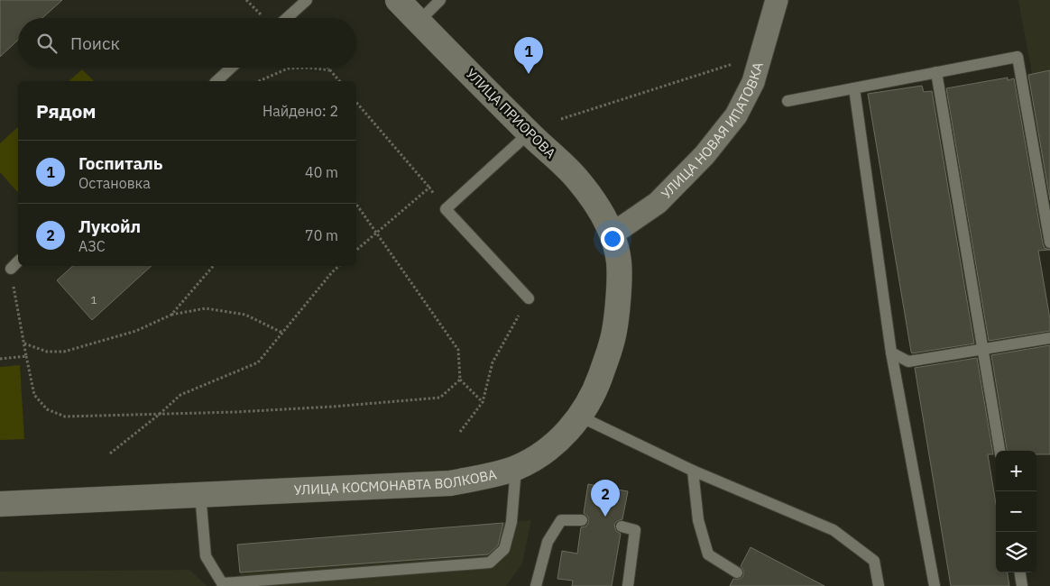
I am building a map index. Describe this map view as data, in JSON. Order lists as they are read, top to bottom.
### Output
{
  "streets": {
    "street": ["УЛИЦА ПРИОРОВА", "УЛИЦА НОВАЯ ИПАТОВКА", "УЛИЦА КОСМОНАВТА ВОЛКОВА"]
  },
  "crossings": [
    ["УЛИЦА ПРИОРОВА", "УЛИЦА НОВАЯ ИПАТОВКА"],
    ["УЛИЦА ПРИОРОВА", "УЛИЦА КОСМОНАВТА ВОЛКОВА"],
    ["УЛИЦА НОВАЯ ИПАТОВКА", "УЛИЦА КОСМОНАВТА ВОЛКОВА"]
  ],
  "house_numbers": ["1"],
  "page": {
    "search": "Поиск",
    "pins": ["1", "2"],
    "heading": ["Рядом", "Найдено: 2"],
    "list": [
      {
        "mark": "1",
        "name": "Госпиталь",
        "note": "Остановка",
        "value": "40 m"
      },
      {
        "mark": "2",
        "name": "Лукойл",
        "note": "АЗС",
        "value": "70 m"
      }
    ],
    "map_buttons": ["+", "−"]
  }
}
